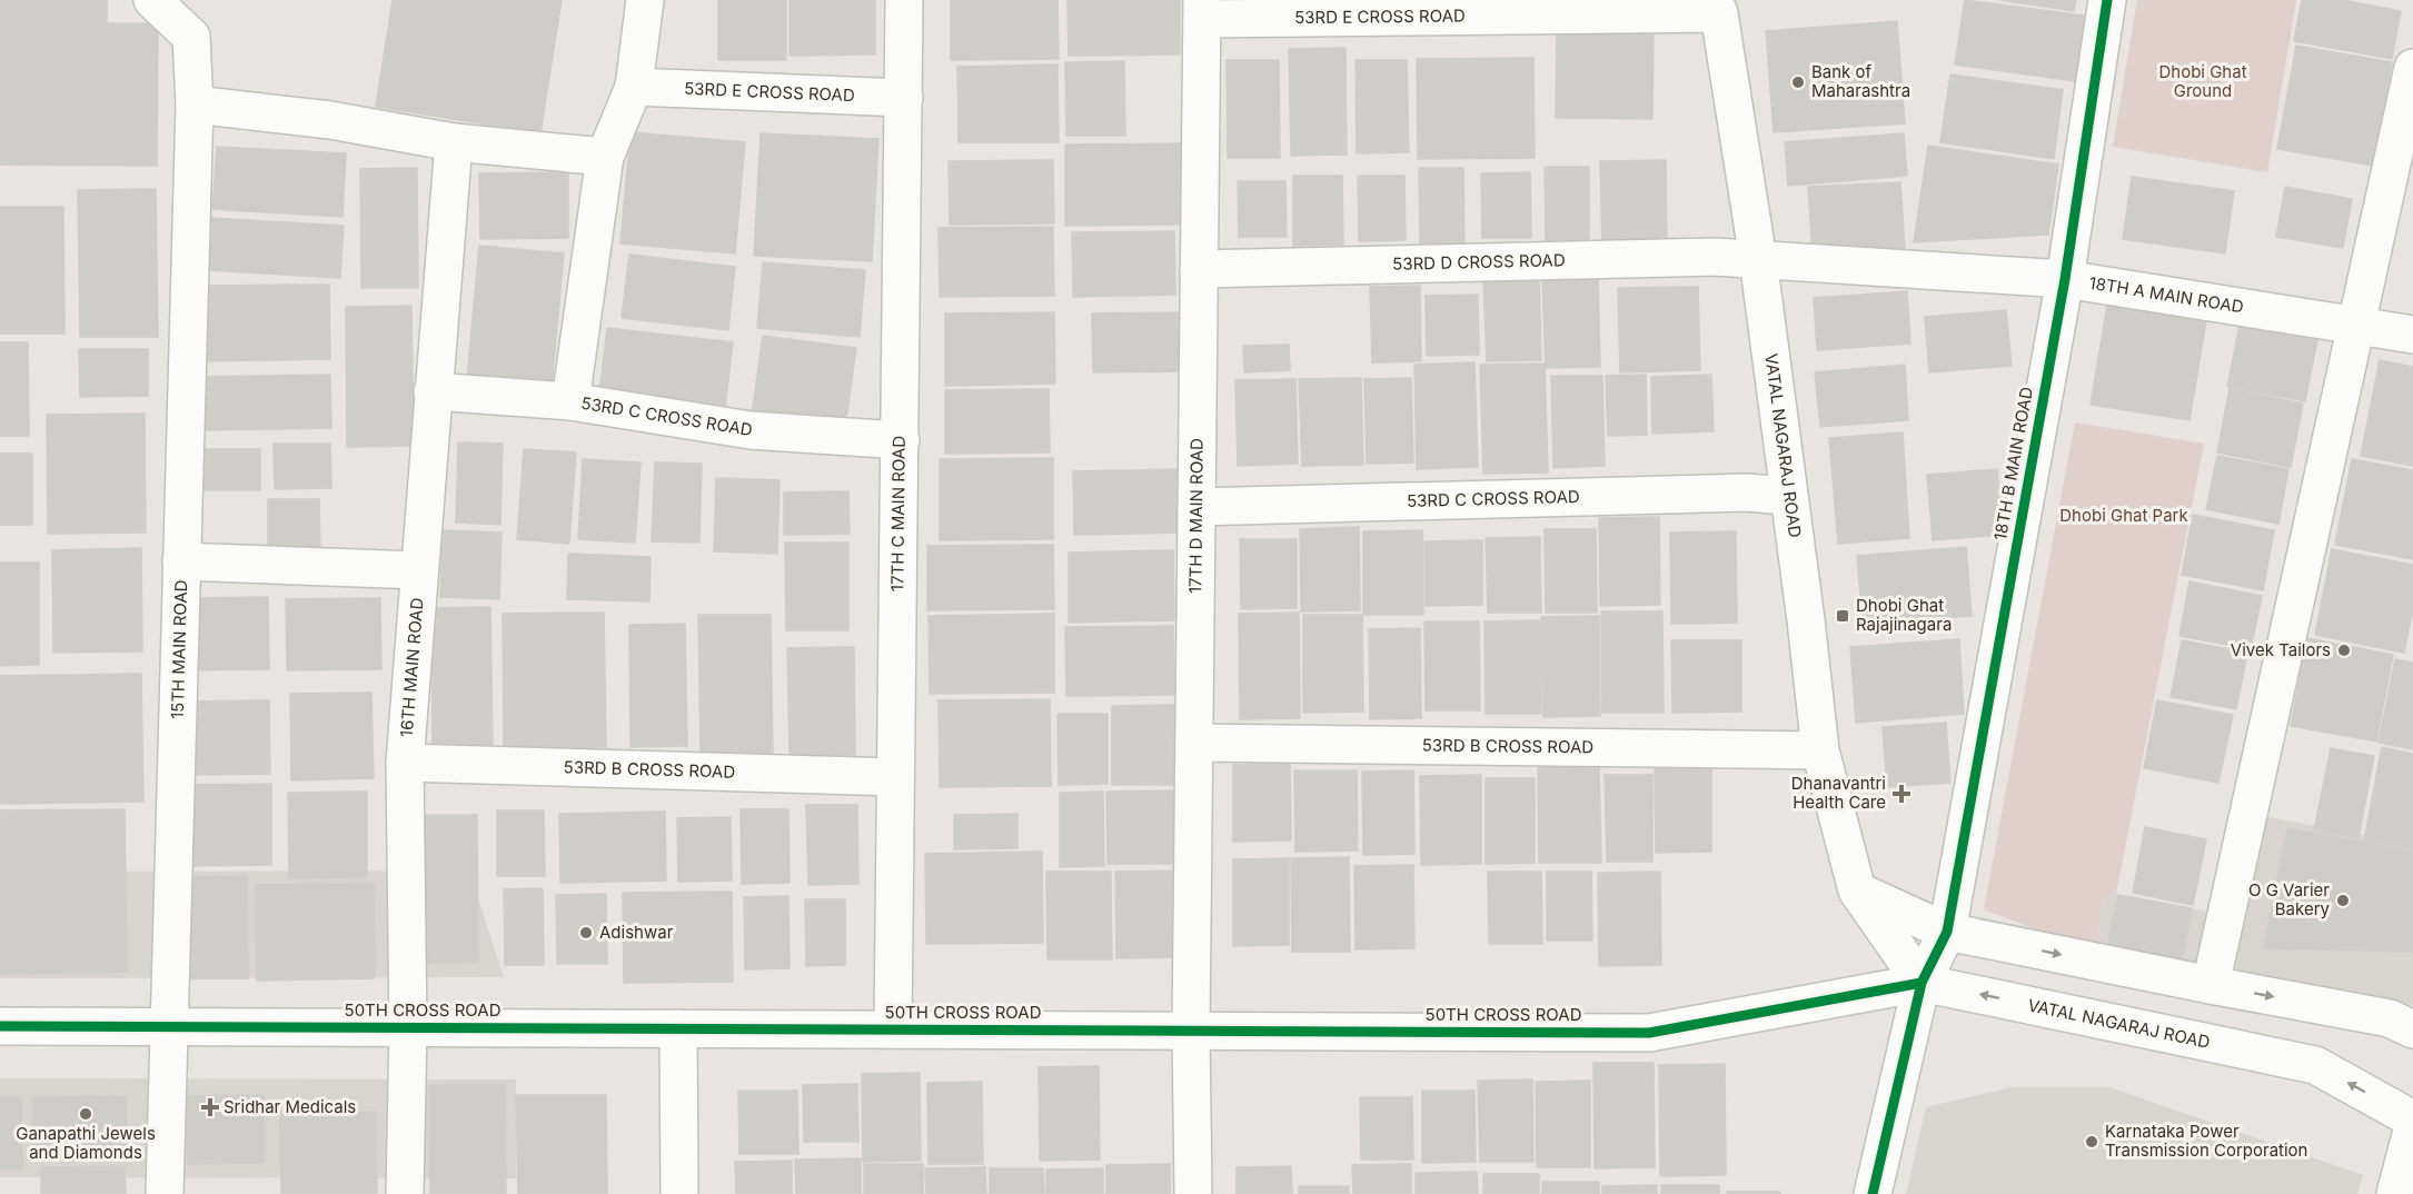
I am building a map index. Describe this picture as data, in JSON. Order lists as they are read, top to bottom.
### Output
{
  "streets": {
    "street": [
      "53RD E CROSS ROAD",
      "53RD D CROSS ROAD",
      "18TH A MAIN ROAD",
      "53RD C CROSS ROAD",
      "VATAL NAGARAJ ROAD",
      "18TH B MAIN ROAD",
      "17TH C MAIN ROAD",
      "17TH D MAIN ROAD",
      "15TH MAIN ROAD",
      "16TH MAIN ROAD",
      "53RD B CROSS ROAD",
      "50TH CROSS ROAD"
    ]
  },
  "crossings": [
    ["53RD E CROSS ROAD", "VATAL NAGARAJ ROAD"],
    ["53RD E CROSS ROAD", "17TH C MAIN ROAD"],
    ["53RD E CROSS ROAD", "17TH D MAIN ROAD"],
    ["53RD D CROSS ROAD", "18TH A MAIN ROAD"],
    ["53RD D CROSS ROAD", "VATAL NAGARAJ ROAD"],
    ["53RD D CROSS ROAD", "17TH D MAIN ROAD"],
    ["18TH A MAIN ROAD", "VATAL NAGARAJ ROAD"],
    ["18TH A MAIN ROAD", "18TH B MAIN ROAD"],
    ["53RD C CROSS ROAD", "VATAL NAGARAJ ROAD"],
    ["53RD C CROSS ROAD", "17TH C MAIN ROAD"],
    ["53RD C CROSS ROAD", "17TH D MAIN ROAD"],
    ["53RD C CROSS ROAD", "16TH MAIN ROAD"],
    ["VATAL NAGARAJ ROAD", "18TH B MAIN ROAD"],
    ["VATAL NAGARAJ ROAD", "53RD B CROSS ROAD"],
    ["VATAL NAGARAJ ROAD", "50TH CROSS ROAD"],
    ["18TH B MAIN ROAD", "50TH CROSS ROAD"],
    ["17TH C MAIN ROAD", "53RD B CROSS ROAD"],
    ["17TH C MAIN ROAD", "50TH CROSS ROAD"],
    ["17TH D MAIN ROAD", "53RD B CROSS ROAD"],
    ["17TH D MAIN ROAD", "50TH CROSS ROAD"],
    ["15TH MAIN ROAD", "50TH CROSS ROAD"],
    ["16TH MAIN ROAD", "53RD B CROSS ROAD"],
    ["16TH MAIN ROAD", "50TH CROSS ROAD"]
  ],
  "parks": ["Dhobi Ghat Ground", "Dhobi Ghat Park"],
  "places": {
    "other": [
      "Bank of Maharashtra",
      "Vivek Tailors",
      "O G Varier Bakery",
      "Adishwar",
      "Ganapathi Jewels and Diamonds",
      "Karnataka Power Transmission Corporation"
    ],
    "transit": ["Dhobi Ghat Rajajinagara"],
    "health": ["Dhanavantri Health Care", "Sridhar Medicals"]
  }
}
